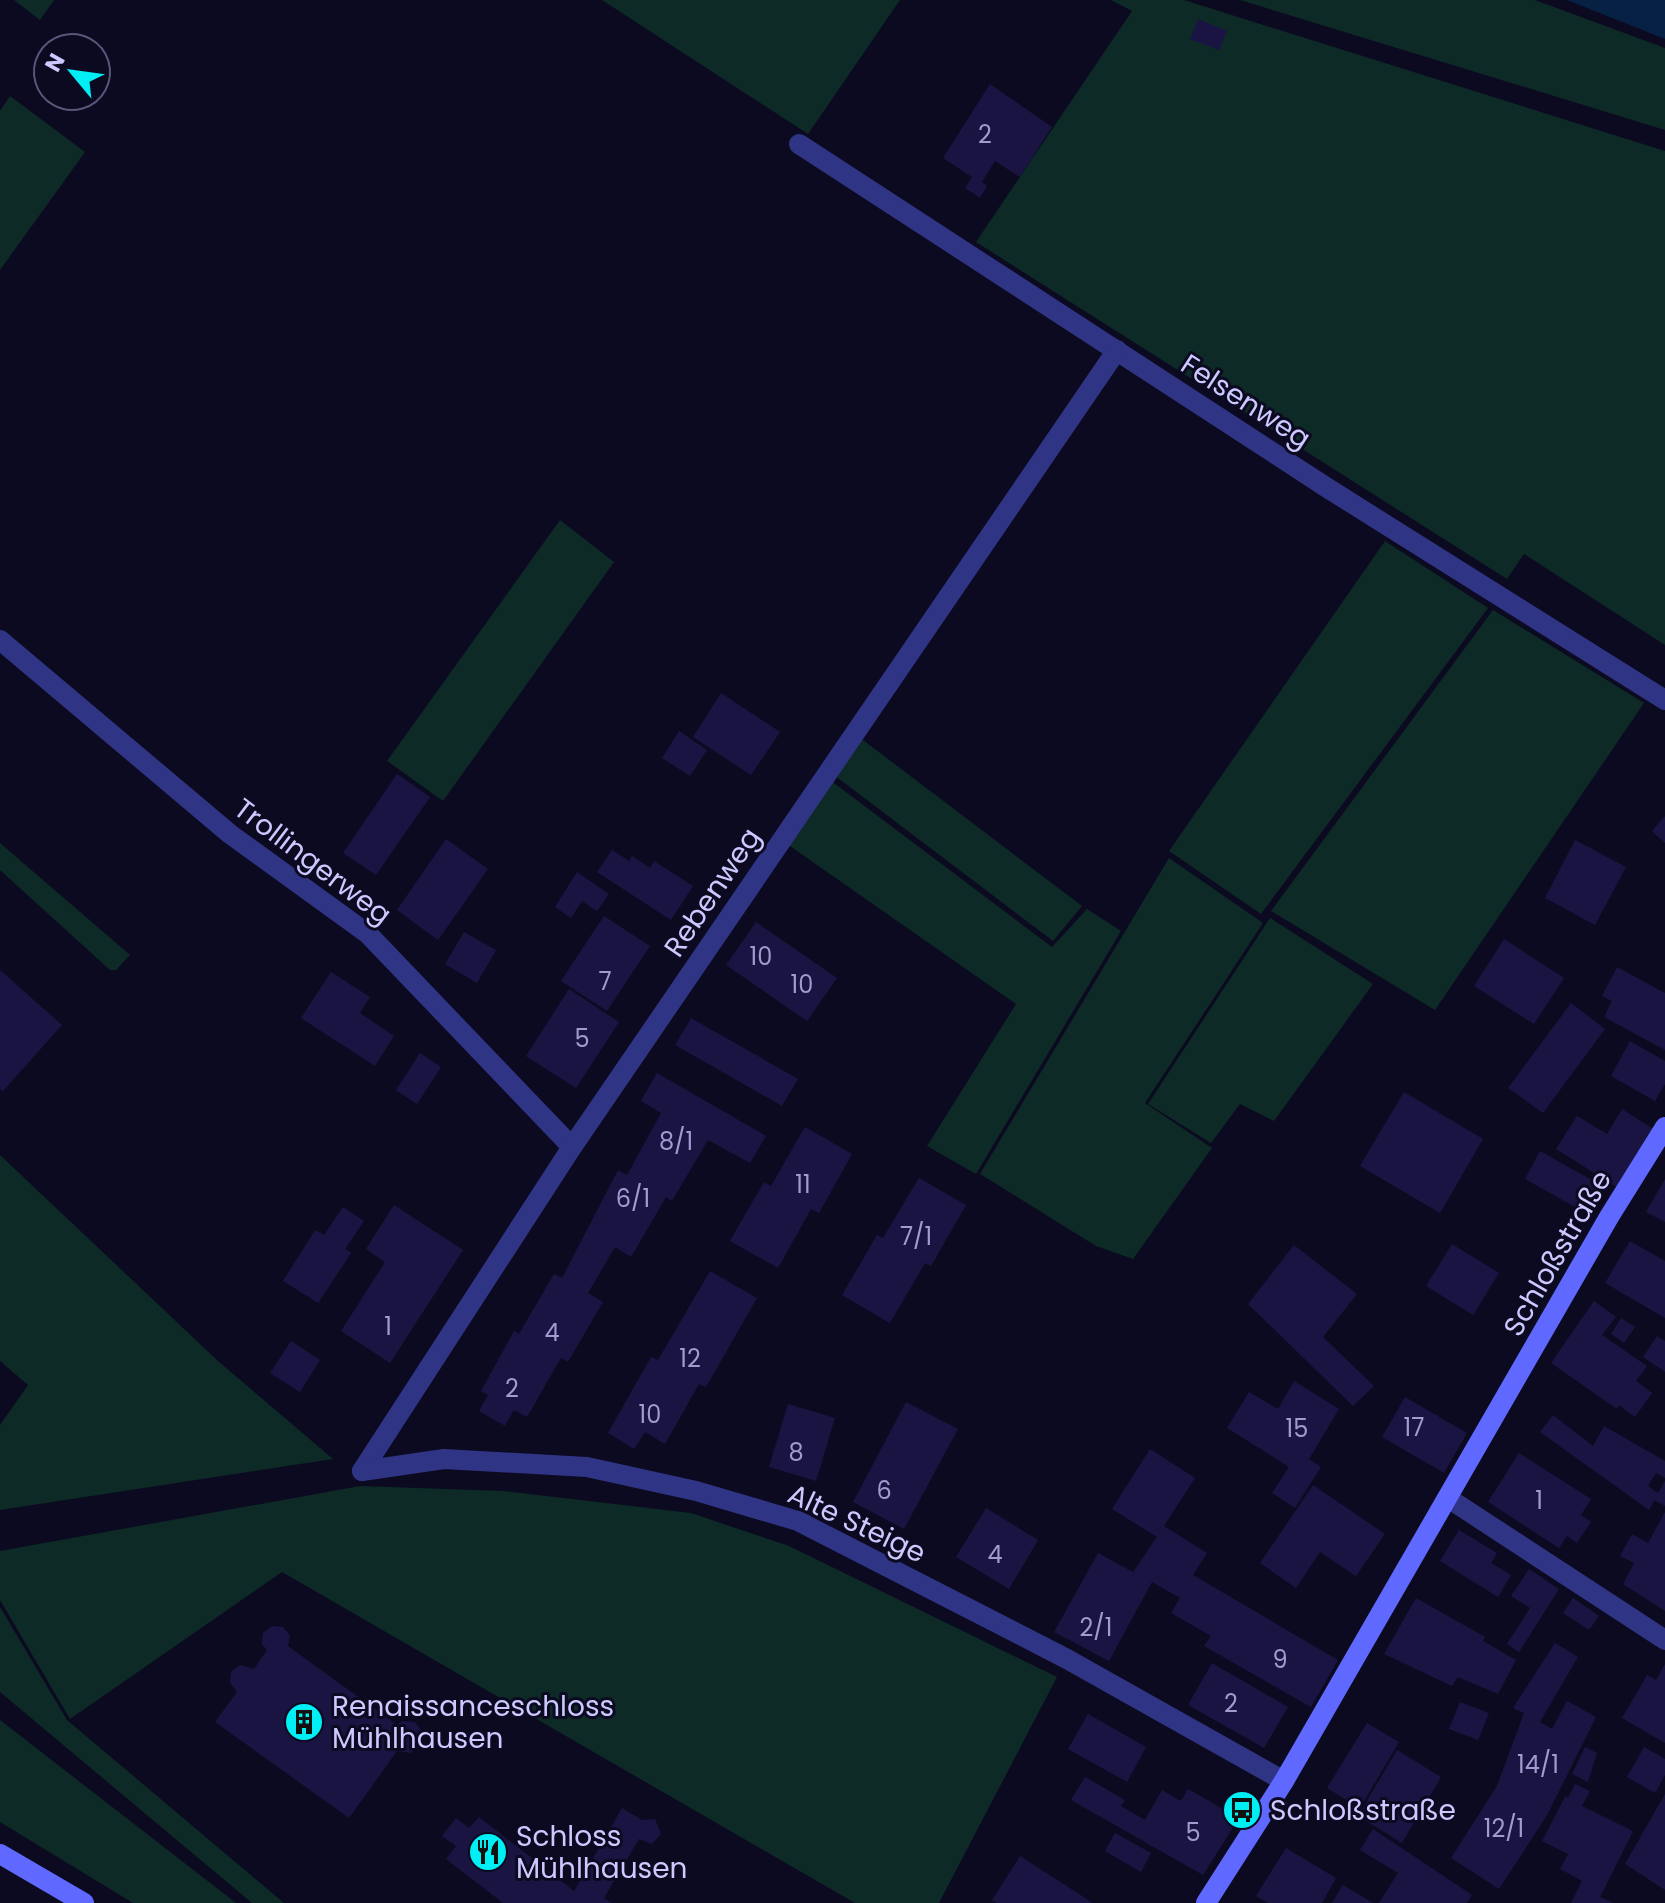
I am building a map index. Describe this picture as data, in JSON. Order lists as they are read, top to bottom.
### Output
{
  "streets": {
    "street": [
      "Felsenweg",
      "Trollingerweg",
      "Rebenweg",
      "Schloßstraße",
      "Alte Steige"
    ]
  },
  "crossings": [
    ["Felsenweg", "Rebenweg"],
    ["Trollingerweg", "Rebenweg"],
    ["Rebenweg", "Alte Steige"],
    ["Schloßstraße", "Alte Steige"]
  ],
  "places": {
    "building": ["Renaissanceschloss Mühlhausen"],
    "bus stop": ["Schloßstraße"],
    "restaurant": ["Schloss Mühlhausen"]
  },
  "house_numbers": [
    "2",
    "10",
    "7",
    "10",
    "5",
    "8/1",
    "11",
    "6/1",
    "7/1",
    "1",
    "4",
    "12",
    "2",
    "10",
    "17",
    "15",
    "8",
    "6",
    "1",
    "4",
    "2/1",
    "9",
    "2",
    "14/1",
    "12/1",
    "5"
  ],
  "north": "top left"
}
